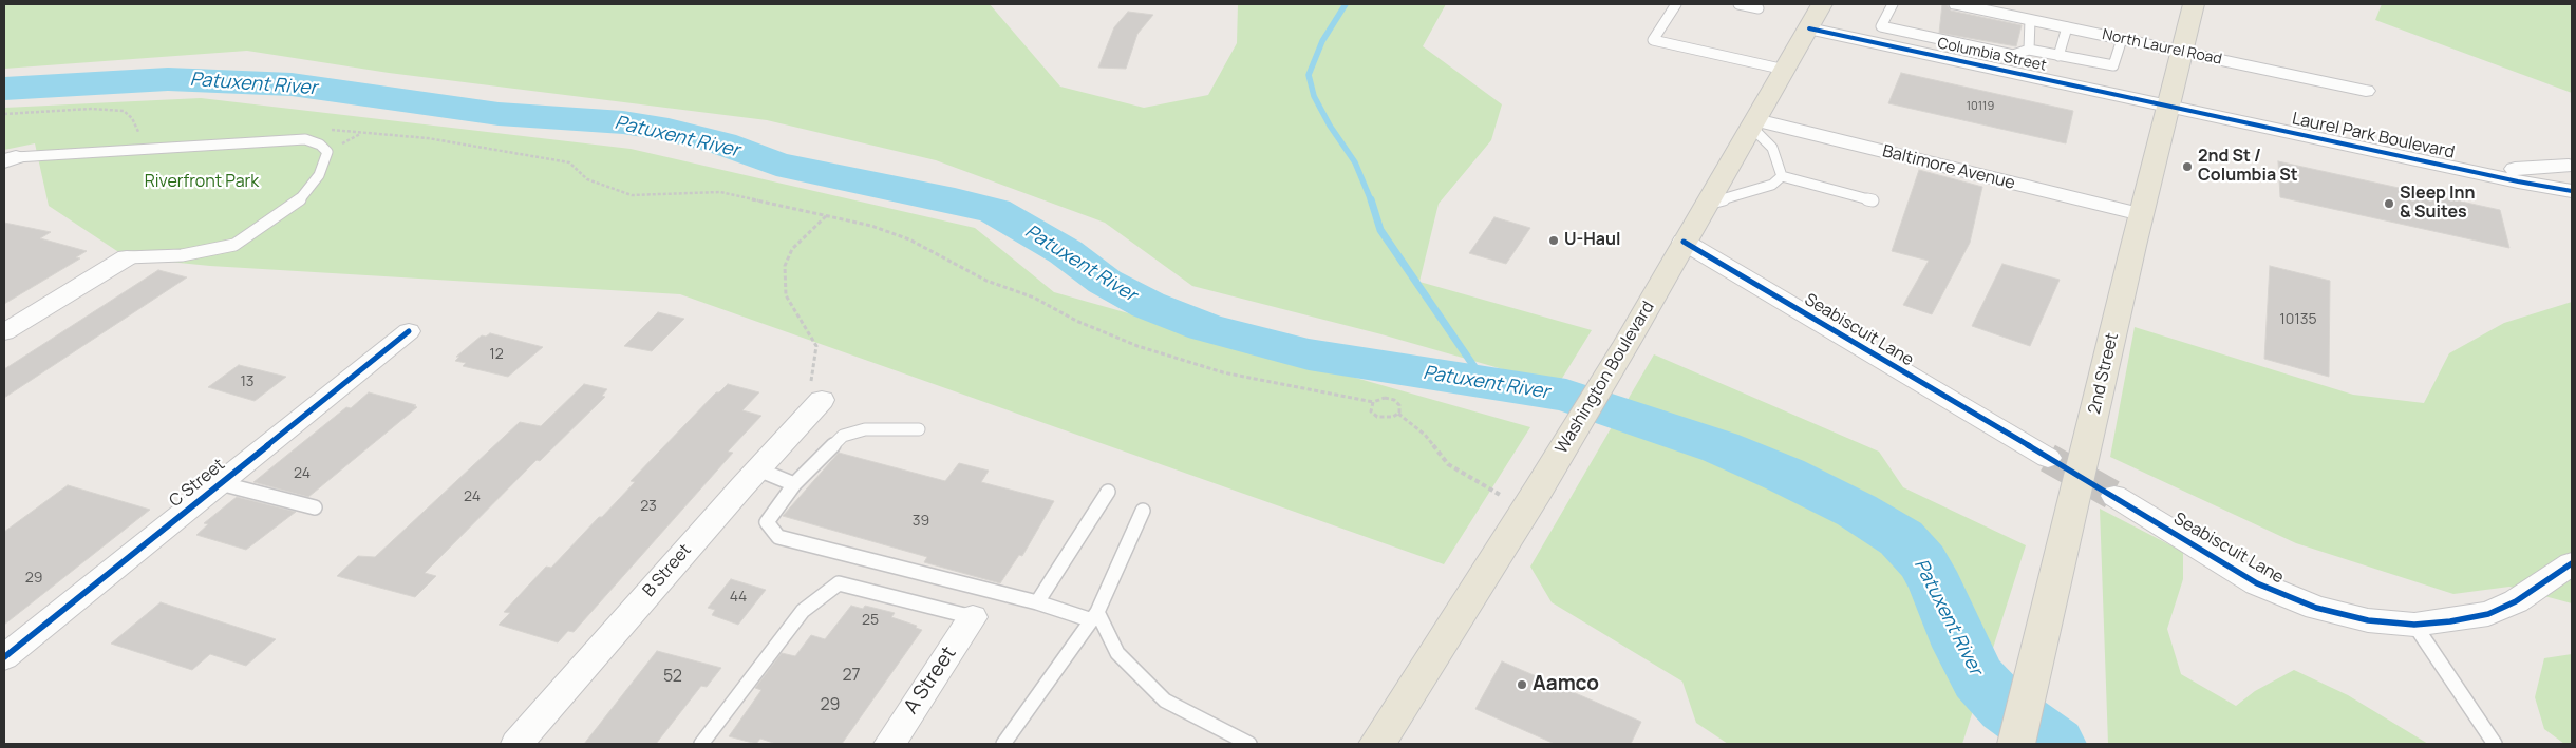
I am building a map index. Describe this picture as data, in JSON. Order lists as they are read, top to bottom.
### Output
{
  "streets": {
    "main road": ["2nd Street", "Washington Boulevard"],
    "street": [
      "North Laurel Road",
      "Columbia Street",
      "Laurel Park Boulevard",
      "Baltimore Avenue",
      "Seabiscuit Lane",
      "C Street",
      "B Street",
      "A Street"
    ]
  },
  "crossings": [
    ["North Laurel Road", "2nd Street"],
    ["Columbia Street", "Laurel Park Boulevard"],
    ["Columbia Street", "2nd Street"],
    ["Columbia Street", "Washington Boulevard"],
    ["Laurel Park Boulevard", "2nd Street"],
    ["Baltimore Avenue", "2nd Street"],
    ["Baltimore Avenue", "Washington Boulevard"],
    ["Seabiscuit Lane", "Washington Boulevard"]
  ],
  "water": ["Patuxent River"],
  "parks": ["Riverfront Park"],
  "places": [
    "2nd St / Columbia St",
    "Sleep Inn & Suites",
    "U-Haul",
    "Aamco"
  ],
  "house_numbers": [
    "10119",
    "10135",
    "12",
    "13",
    "24",
    "24",
    "23",
    "39",
    "29",
    "44",
    "25",
    "27",
    "52",
    "29"
  ]
}
